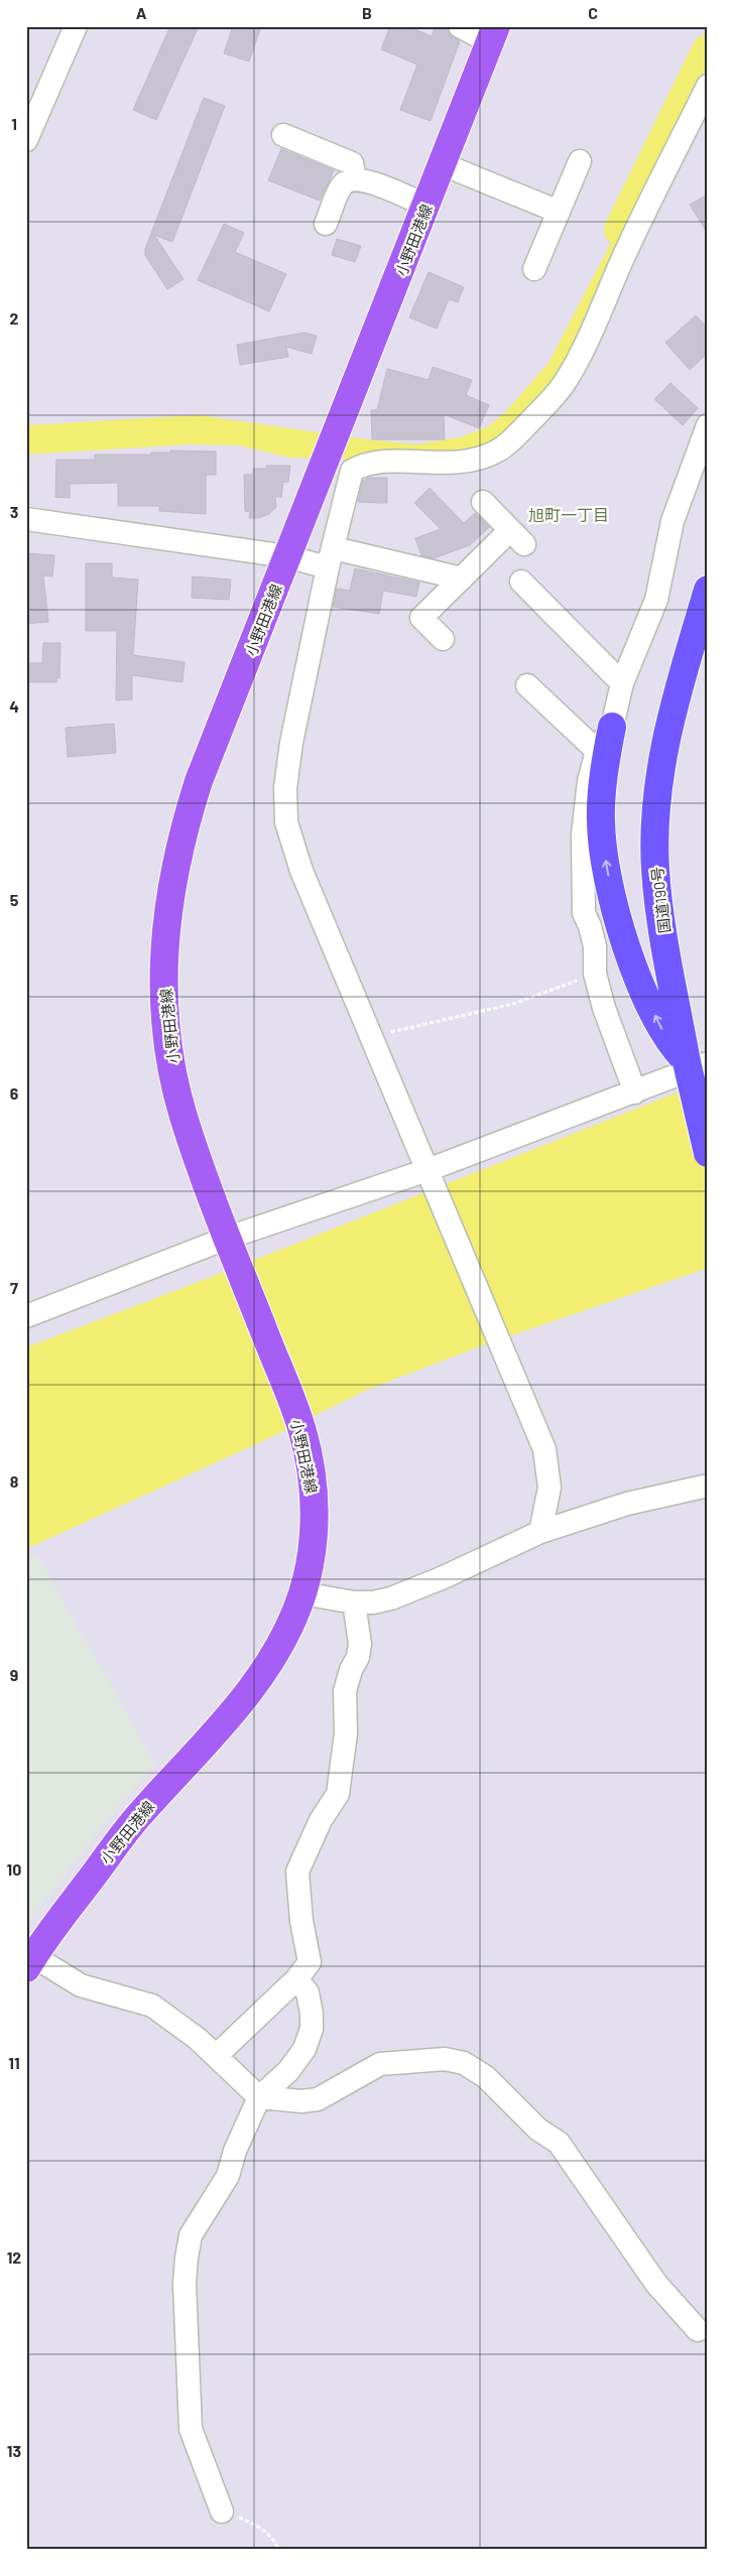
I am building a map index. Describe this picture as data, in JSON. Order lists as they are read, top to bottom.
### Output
{
  "streets": {
    "highway": ["国道190号"],
    "main road": ["小野田港線"]
  },
  "districts": ["旭町一丁目"],
  "grid": {
    "columns": ["A", "B", "C"],
    "rows": [
      "1",
      "2",
      "3",
      "4",
      "5",
      "6",
      "7",
      "8",
      "9",
      "10",
      "11",
      "12",
      "13"
    ]
  }
}
